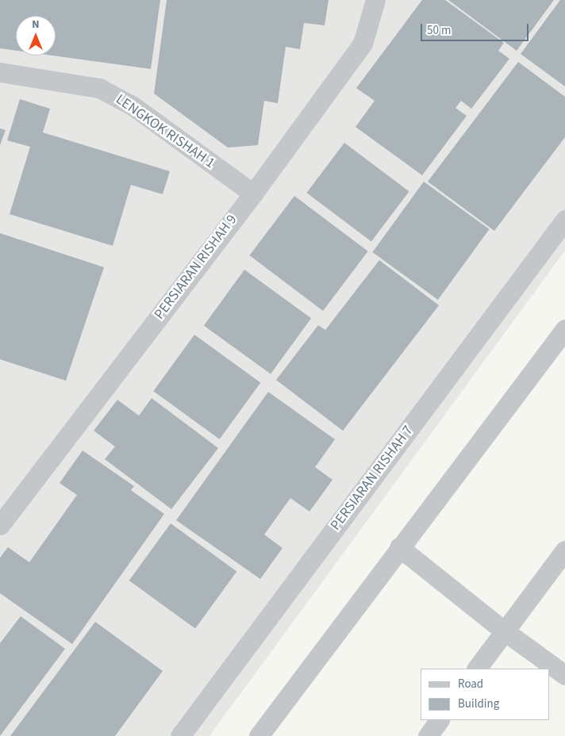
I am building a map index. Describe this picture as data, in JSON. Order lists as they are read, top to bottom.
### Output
{
  "streets": {
    "street": ["LENGKOK RISHAH 1", "PERSIARAN RISHAH 9", "PERSIARAN RISHAH 7"]
  },
  "crossings": [
    ["LENGKOK RISHAH 1", "PERSIARAN RISHAH 9"]
  ],
  "legend": ["Road", "Building"],
  "scale_bar": "50 m",
  "north": "top"
}
